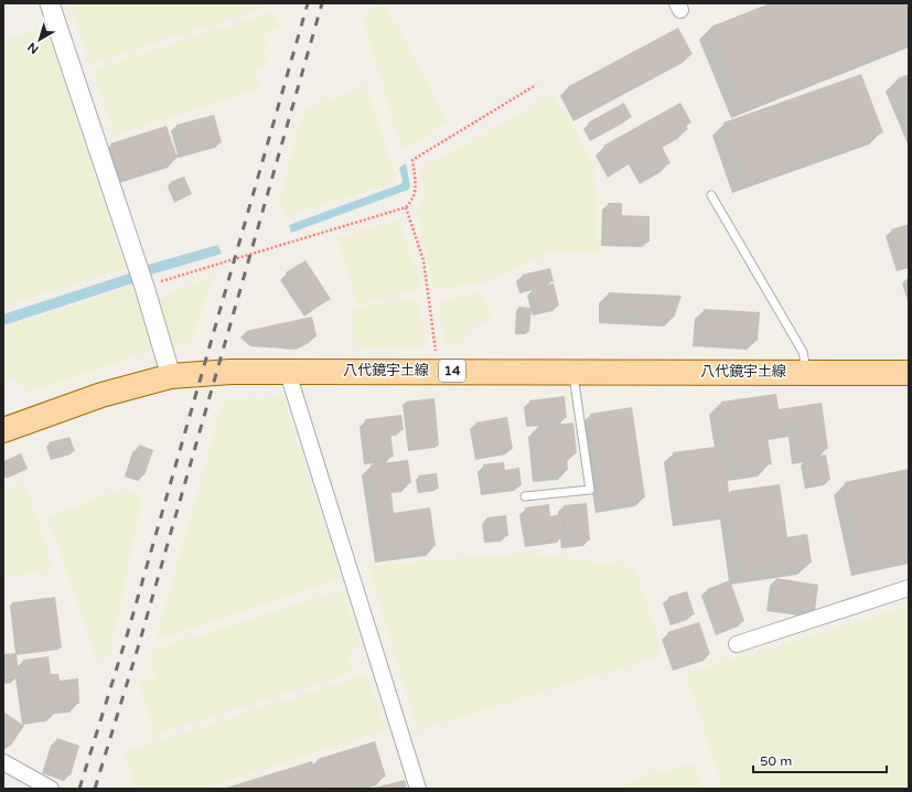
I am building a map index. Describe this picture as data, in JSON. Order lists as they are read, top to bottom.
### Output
{
  "streets": {
    "main road": ["八代鏡宇土線", "14"]
  },
  "scale_bar": "50 m",
  "north": "bottom left"
}
